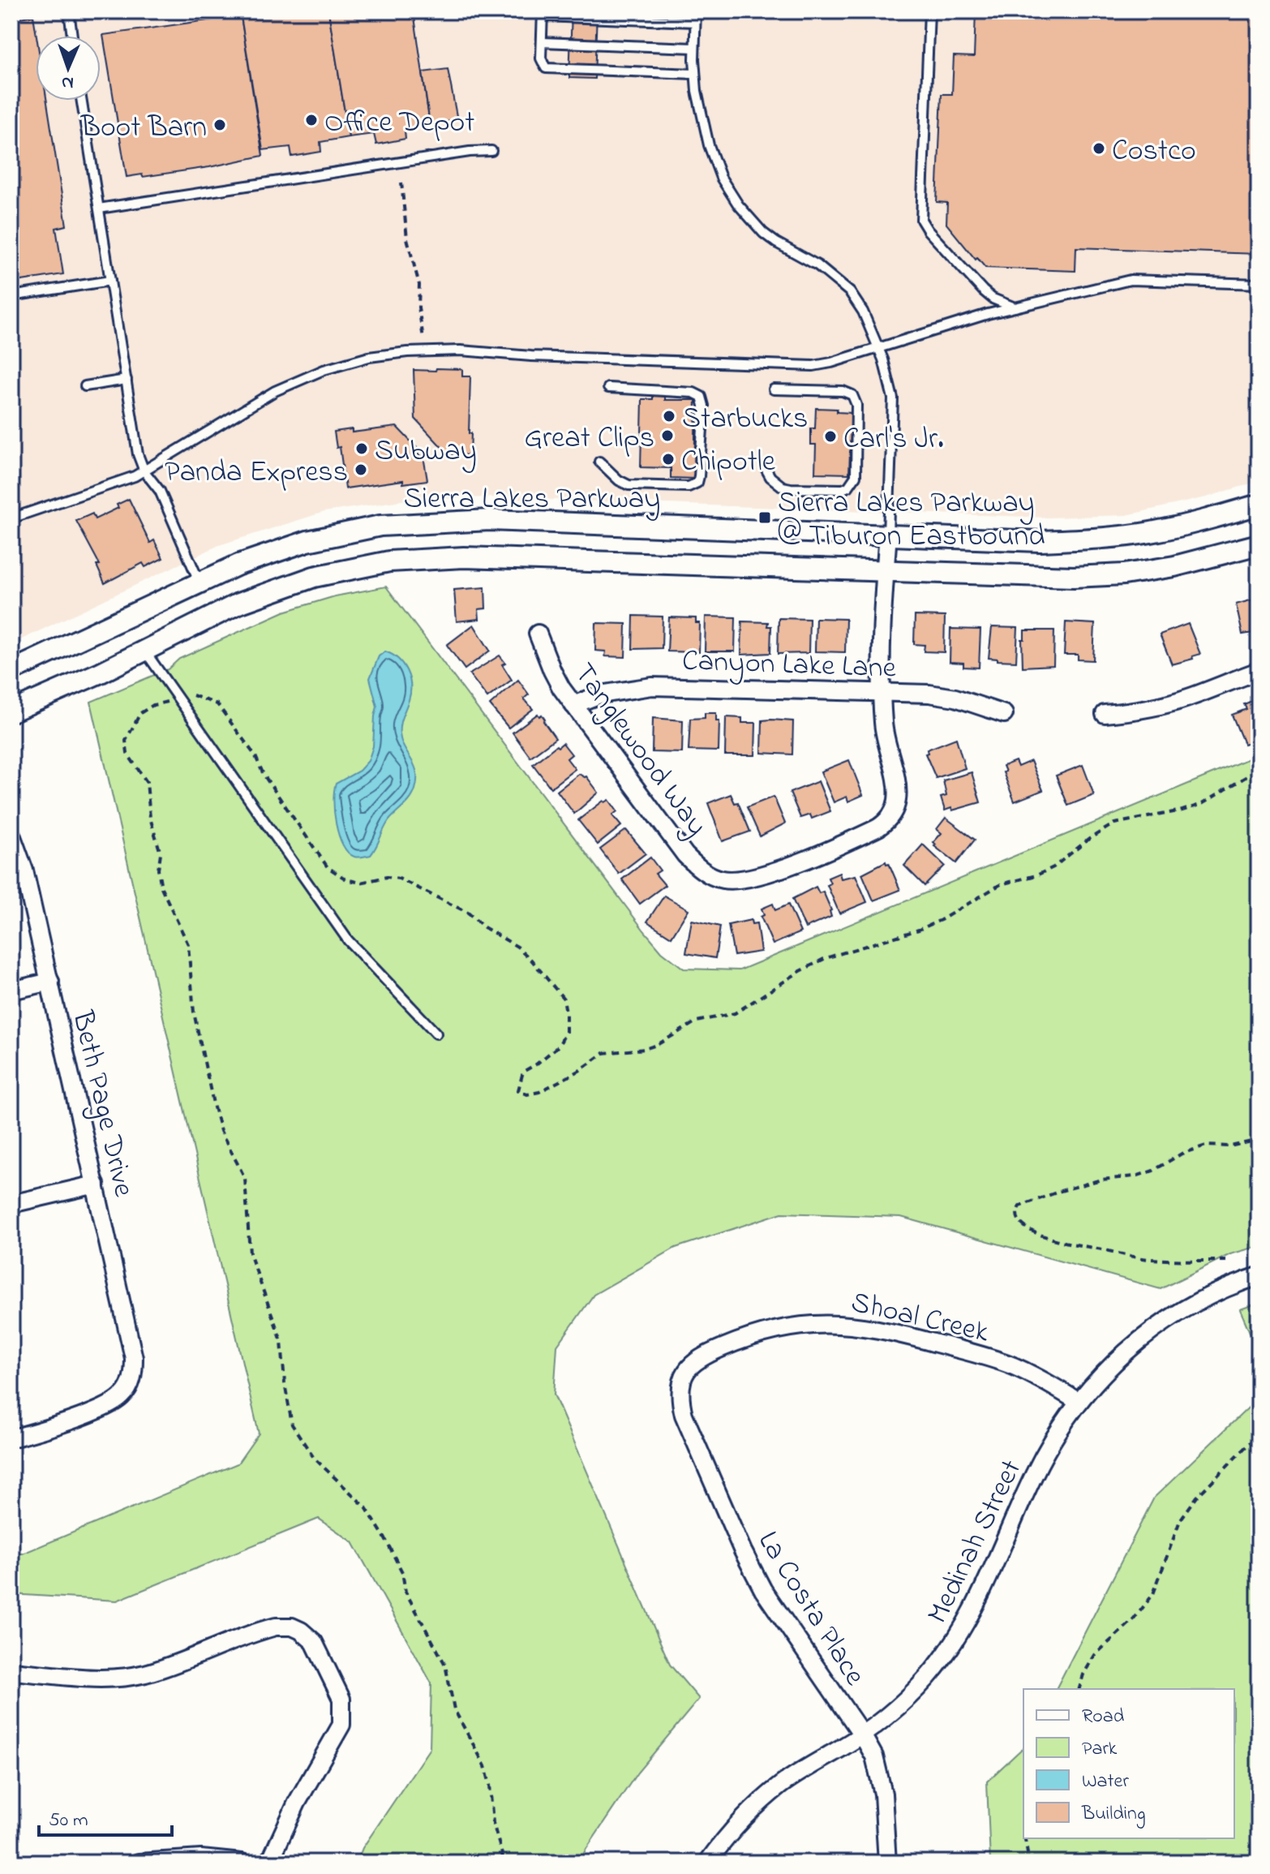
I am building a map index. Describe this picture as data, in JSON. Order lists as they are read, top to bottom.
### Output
{
  "streets": {
    "street": [
      "Sierra Lakes Parkway",
      "Canyon Lake Lane",
      "Tanglewood Way",
      "Beth Page Drive",
      "Shoal Creek",
      "Medinah Street",
      "La Costa Place"
    ]
  },
  "crossings": [
    ["Canyon Lake Lane", "Tanglewood Way"],
    ["Shoal Creek", "Medinah Street"],
    ["Shoal Creek", "La Costa Place"],
    ["Medinah Street", "La Costa Place"]
  ],
  "places": {
    "other": [
      "Office Depot",
      "Boot Barn",
      "Costco",
      "Starbucks",
      "Great Clips",
      "Carl's Jr.",
      "Subway",
      "Chipotle",
      "Panda Express"
    ],
    "transit": ["Sierra Lakes Parkway @ Tiburon Eastbound"]
  },
  "legend": [
    "Road",
    "Park",
    "Water",
    "Building"
  ],
  "scale_bar": "50 m",
  "north": "bottom"
}
